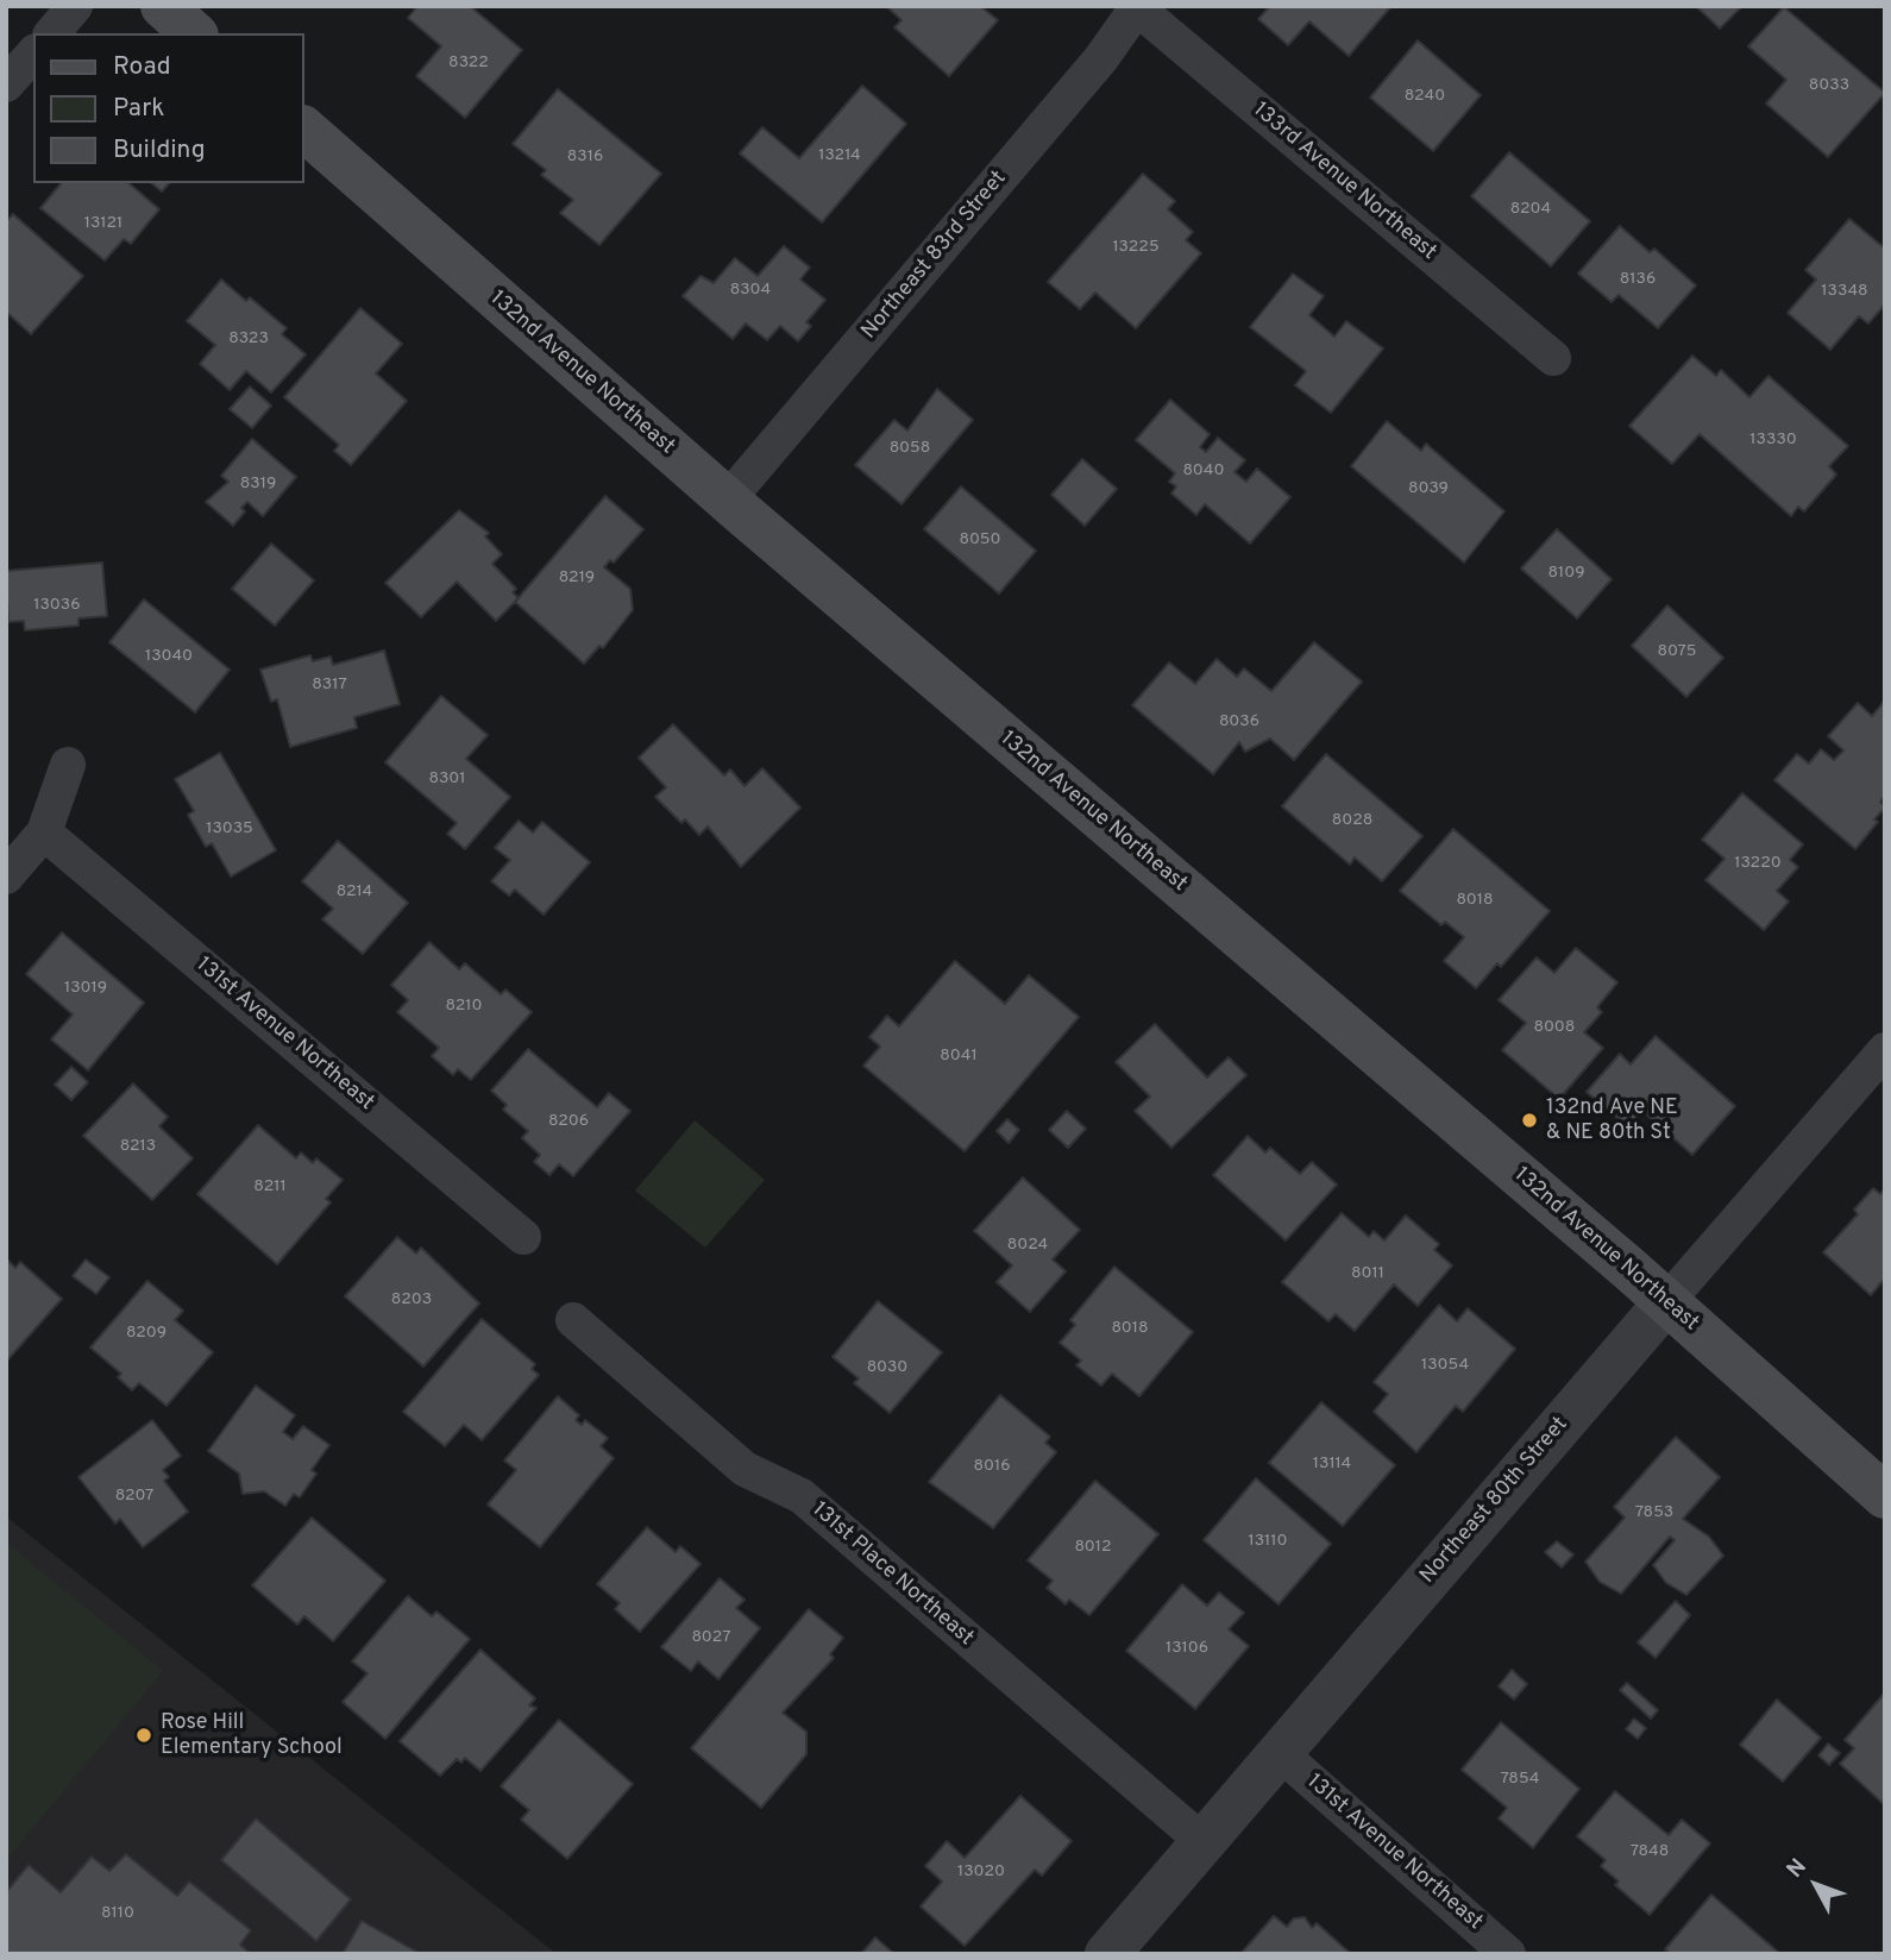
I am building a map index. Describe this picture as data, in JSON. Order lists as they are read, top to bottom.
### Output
{
  "streets": {
    "main road": ["132nd Avenue Northeast"],
    "street": [
      "133rd Avenue Northeast",
      "Northeast 83rd Street",
      "131st Avenue Northeast",
      "Northeast 80th Street",
      "131st Place Northeast"
    ]
  },
  "crossings": [
    ["133rd Avenue Northeast", "Northeast 83rd Street"],
    ["Northeast 83rd Street", "132nd Avenue Northeast"],
    ["132nd Avenue Northeast", "Northeast 80th Street"],
    ["131st Avenue Northeast", "Northeast 80th Street"],
    ["Northeast 80th Street", "131st Place Northeast"]
  ],
  "places": ["132nd Ave NE & NE 80th St", "Rose Hill Elementary School"],
  "house_numbers": [
    "8322",
    "8033",
    "8240",
    "13214",
    "8316",
    "8204",
    "13121",
    "13225",
    "8136",
    "8304",
    "13348",
    "8323",
    "13330",
    "8058",
    "8040",
    "8319",
    "8039",
    "8050",
    "8109",
    "8219",
    "13036",
    "8075",
    "13040",
    "8317",
    "8036",
    "8301",
    "8028",
    "13035",
    "13220",
    "8214",
    "8018",
    "13019",
    "8210",
    "8008",
    "8041",
    "8206",
    "8213",
    "8211",
    "8024",
    "8011",
    "8203",
    "8018",
    "8209",
    "13054",
    "8030",
    "13114",
    "8016",
    "8207",
    "7853",
    "13110",
    "8012",
    "8027",
    "13106",
    "7854",
    "7848",
    "13020",
    "8110"
  ],
  "legend": ["Road", "Park", "Building"],
  "north": "top left"
}
